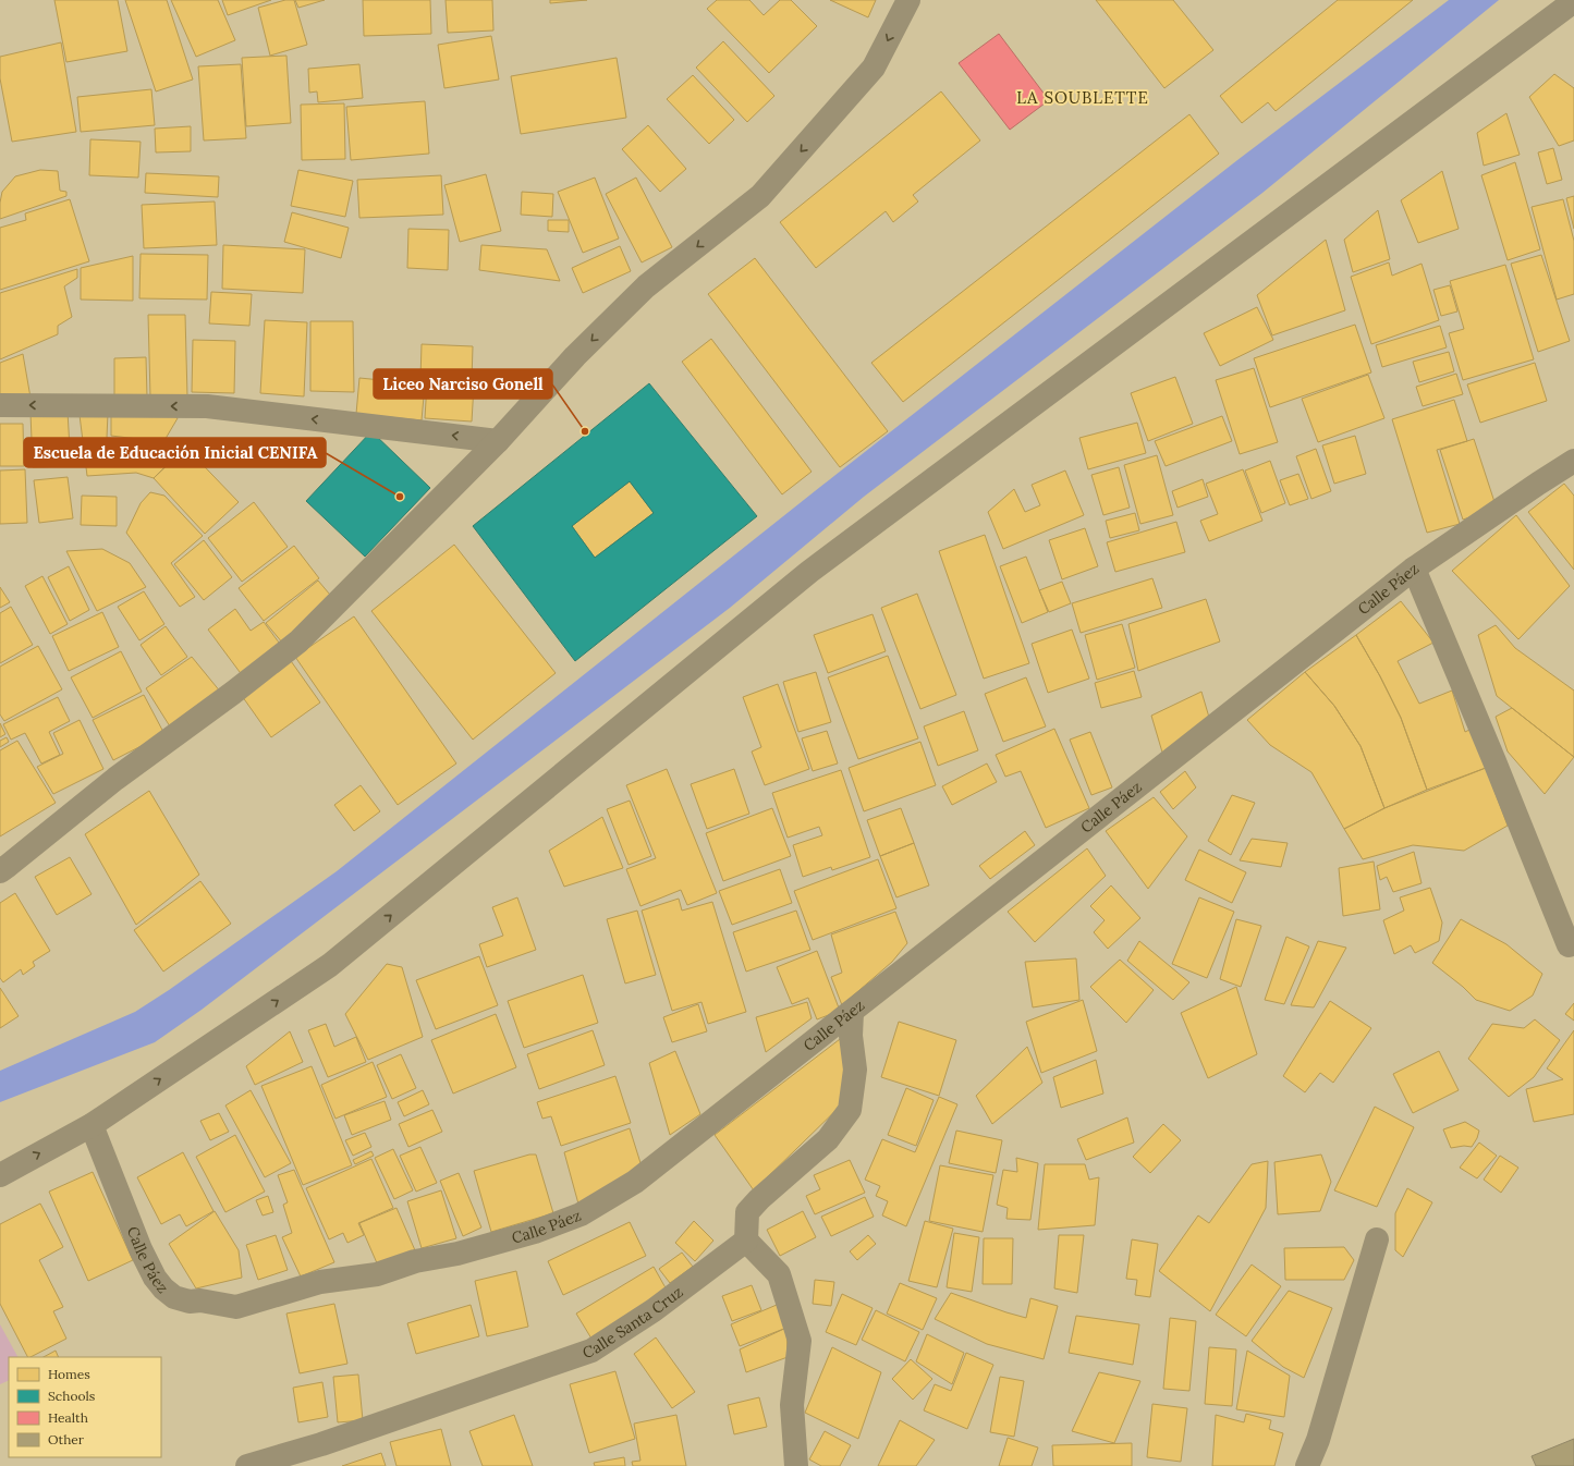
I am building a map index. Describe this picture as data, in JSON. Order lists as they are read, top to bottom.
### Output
{
  "streets": {
    "street": ["Calle Páez", "Calle Santa Cruz"]
  },
  "districts": ["LA SOUBLETTE"],
  "places": ["Liceo Narciso Gonell", "Escuela de Educación Inicial CENIFA"],
  "legend": [
    "Homes",
    "Schools",
    "Health",
    "Other"
  ]
}
